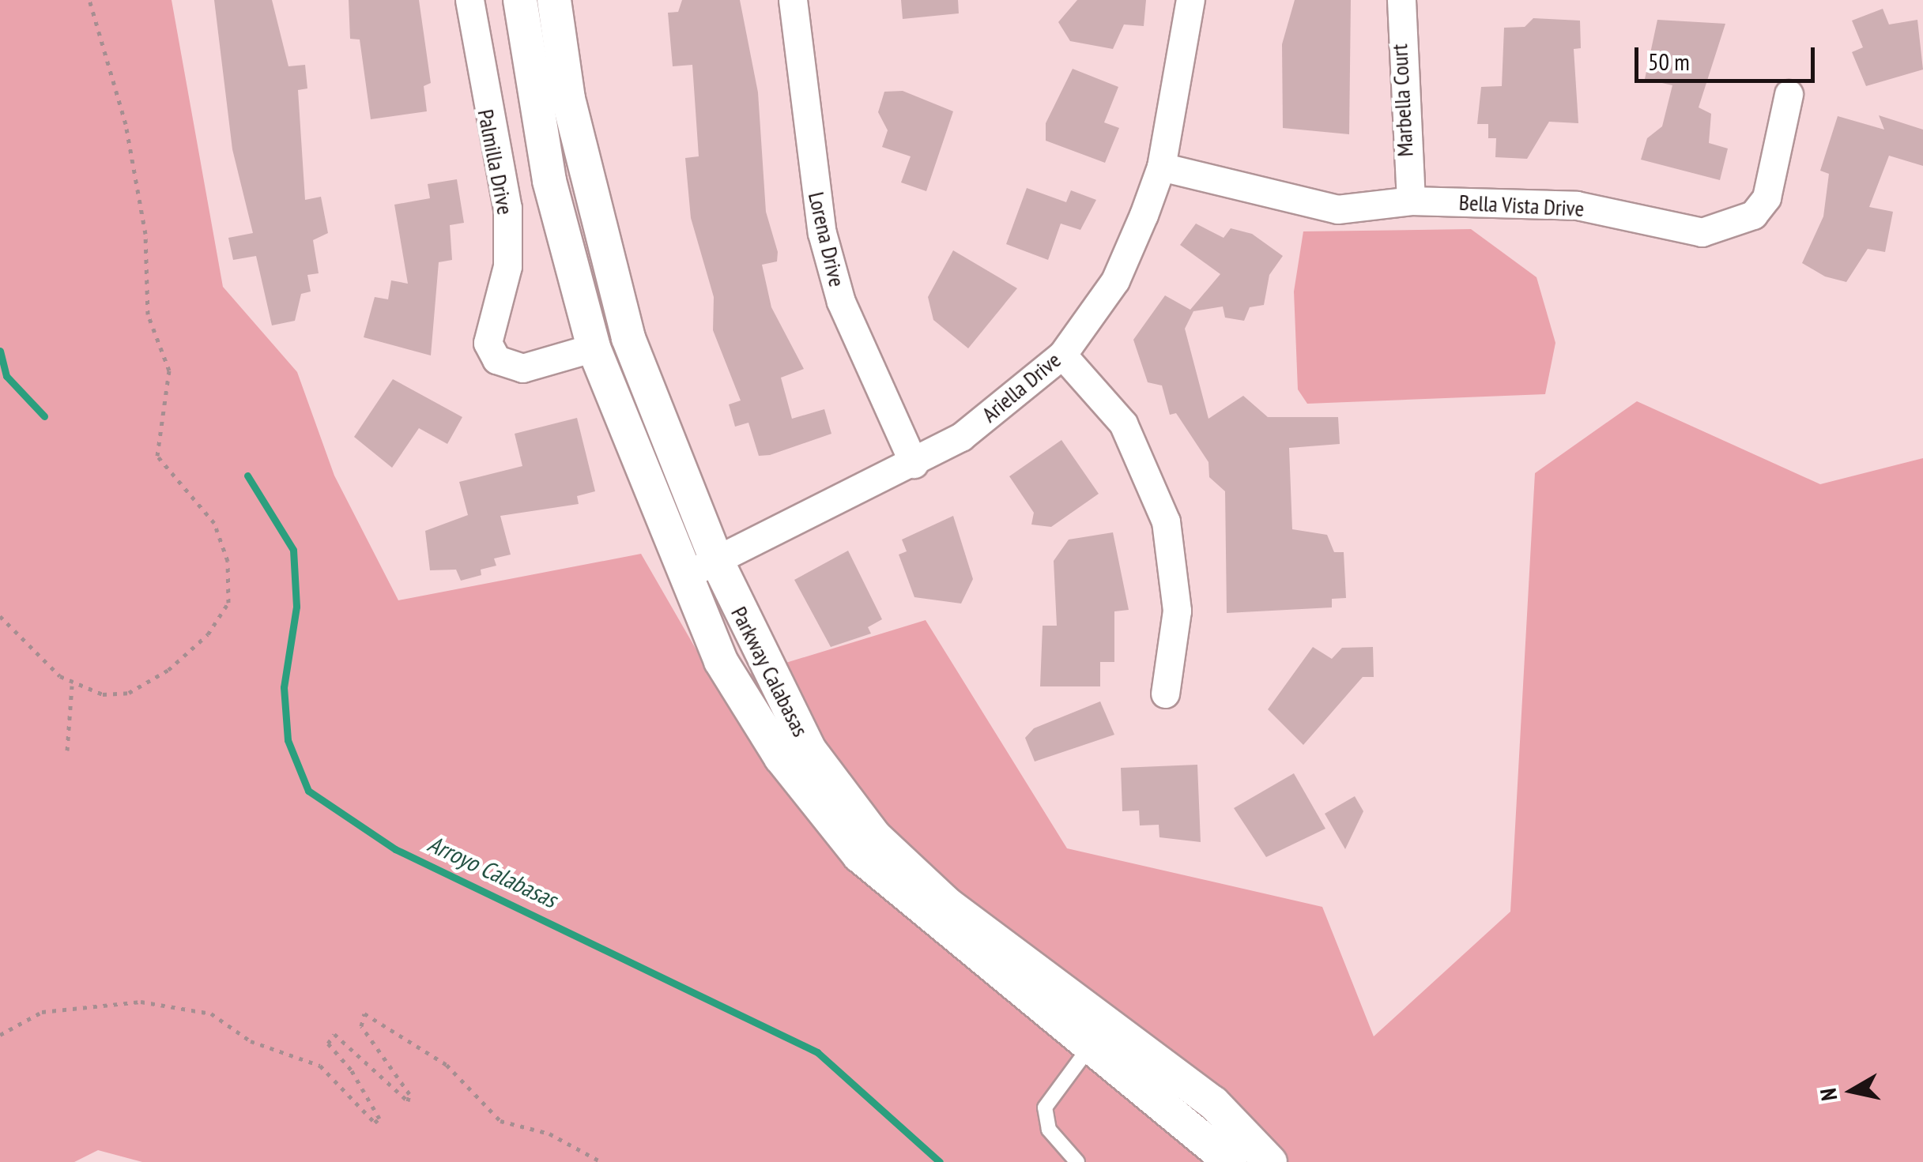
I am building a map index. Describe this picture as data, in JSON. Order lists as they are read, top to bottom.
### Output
{
  "streets": {
    "street": [
      "Marbella Court",
      "Palmilla Drive",
      "Bella Vista Drive",
      "Lorena Drive",
      "Ariella Drive",
      "Parkway Calabasas"
    ]
  },
  "crossings": [
    ["Marbella Court", "Bella Vista Drive"],
    ["Palmilla Drive", "Parkway Calabasas"],
    ["Bella Vista Drive", "Ariella Drive"],
    ["Lorena Drive", "Ariella Drive"],
    ["Ariella Drive", "Parkway Calabasas"]
  ],
  "water": ["Arroyo Calabasas"],
  "scale_bar": "50 m",
  "north": "left"
}
